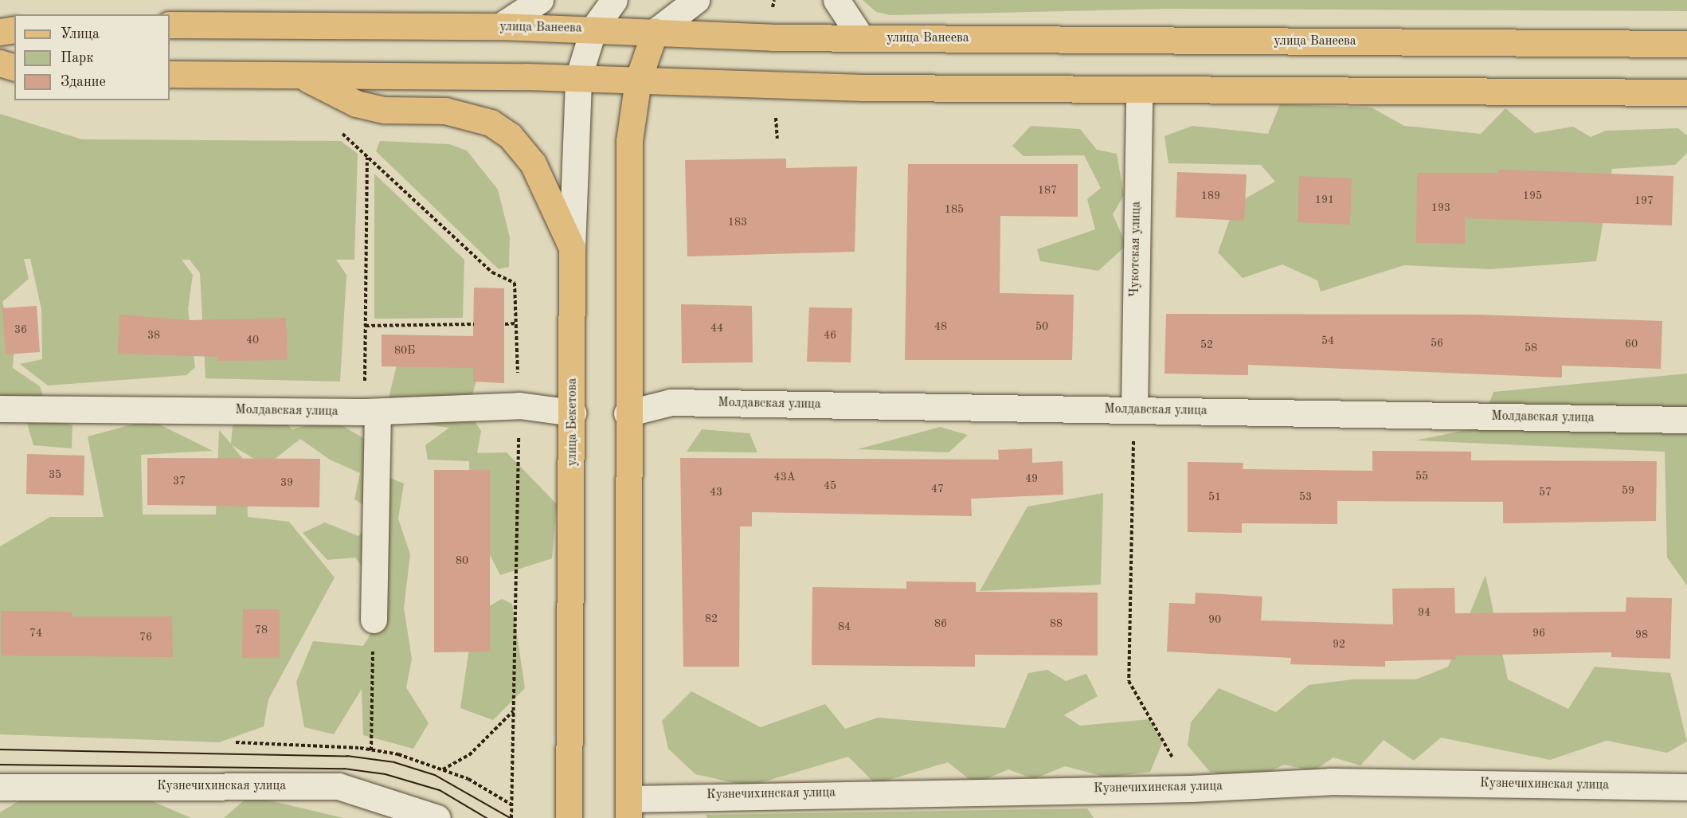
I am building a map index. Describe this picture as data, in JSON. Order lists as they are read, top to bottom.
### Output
{
  "streets": {
    "main road": ["улица Ванеева", "улица Бекетова"],
    "street": ["Чукотская улица", "Молдавская улица", "Кузнечихинская улица"]
  },
  "crossings": [
    ["улица Ванеева", "улица Бекетова"],
    ["Чукотская улица", "Молдавская улица"],
    ["Молдавская улица", "улица Бекетова"]
  ],
  "house_numbers": [
    "187",
    "189",
    "195",
    "191",
    "197",
    "193",
    "185",
    "183",
    "48",
    "50",
    "44",
    "36",
    "38",
    "46",
    "40",
    "54",
    "56",
    "60",
    "52",
    "58",
    "80Б",
    "35",
    "55",
    "43А",
    "49",
    "37",
    "39",
    "45",
    "47",
    "59",
    "43",
    "57",
    "51",
    "53",
    "80",
    "94",
    "82",
    "90",
    "86",
    "88",
    "84",
    "78",
    "74",
    "96",
    "98",
    "76",
    "92"
  ],
  "legend": ["Улица", "Парк", "Здание"]
}
